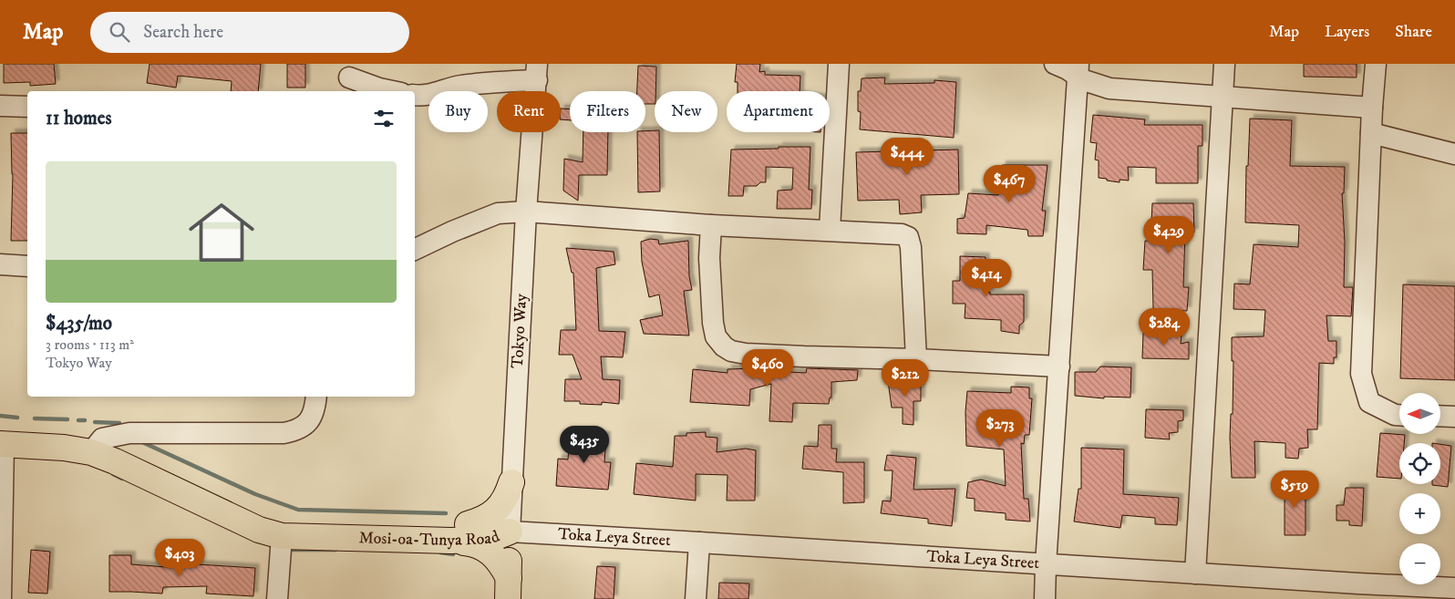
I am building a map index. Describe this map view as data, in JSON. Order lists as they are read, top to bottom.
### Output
{
  "streets": {
    "main road": ["Tokyo Way", "Mosi-oa-Tunya Road"],
    "street": ["Toka Leya Street"]
  },
  "crossings": [
    ["Tokyo Way", "Mosi-oa-Tunya Road"],
    ["Tokyo Way", "Toka Leya Street"],
    ["Mosi-oa-Tunya Road", "Toka Leya Street"]
  ],
  "north": "left",
  "page": {
    "header": "Map",
    "search": "Search here",
    "nav": ["Map", "Layers", "Share"],
    "chip": [
      "Buy",
      "Rent",
      "Filters",
      "New",
      "Apartment"
    ],
    "heading": "11 homes",
    "price": [
      "$444",
      "$467",
      "$429",
      "$414",
      "$284",
      "$460",
      "$212",
      "$273",
      "$435",
      "$519",
      "$403"
    ],
    "list": [
      {
        "name": "$435/mo",
        "note": "3 rooms · 113 m² · Tokyo Way"
      }
    ],
    "map_buttons": ["+", "−"]
  }
}
